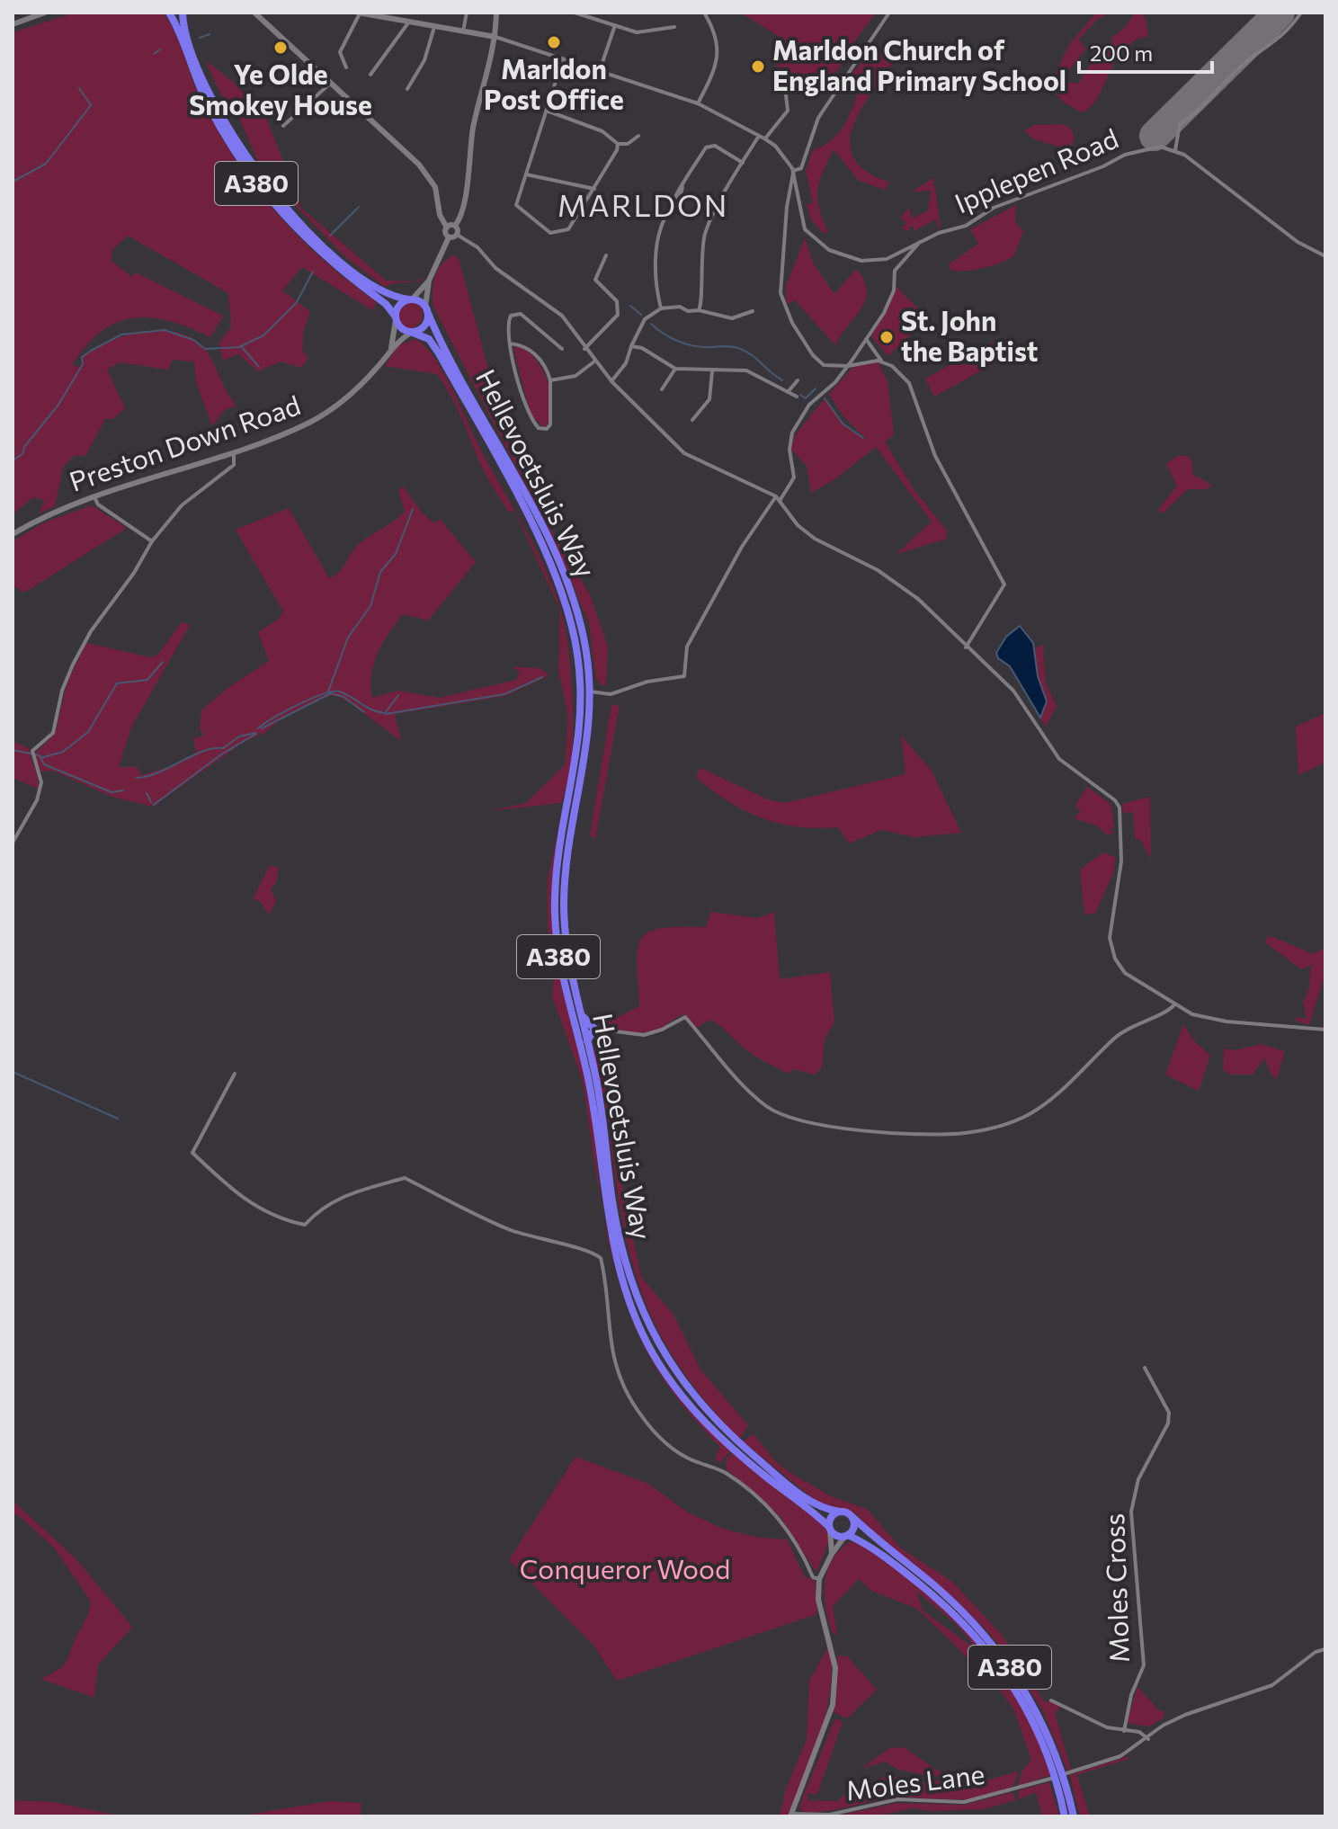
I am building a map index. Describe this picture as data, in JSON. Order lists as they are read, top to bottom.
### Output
{
  "streets": {
    "highway": ["A380", "Hellevoetsluis Way"],
    "street": [
      "Ipplepen Road",
      "Preston Down Road",
      "Moles Cross",
      "Moles Lane"
    ]
  },
  "crossings": [
    ["A380", "Preston Down Road"],
    ["A380", "Hellevoetsluis Way"],
    ["Preston Down Road", "Hellevoetsluis Way"]
  ],
  "districts": ["MARLDON"],
  "parks": ["Conqueror Wood"],
  "places": [
    "Marldon Post Office",
    "Ye Olde Smokey House",
    "Marldon Church of England Primary School",
    "St. John the Baptist"
  ],
  "scale_bar": "200 m"
}
